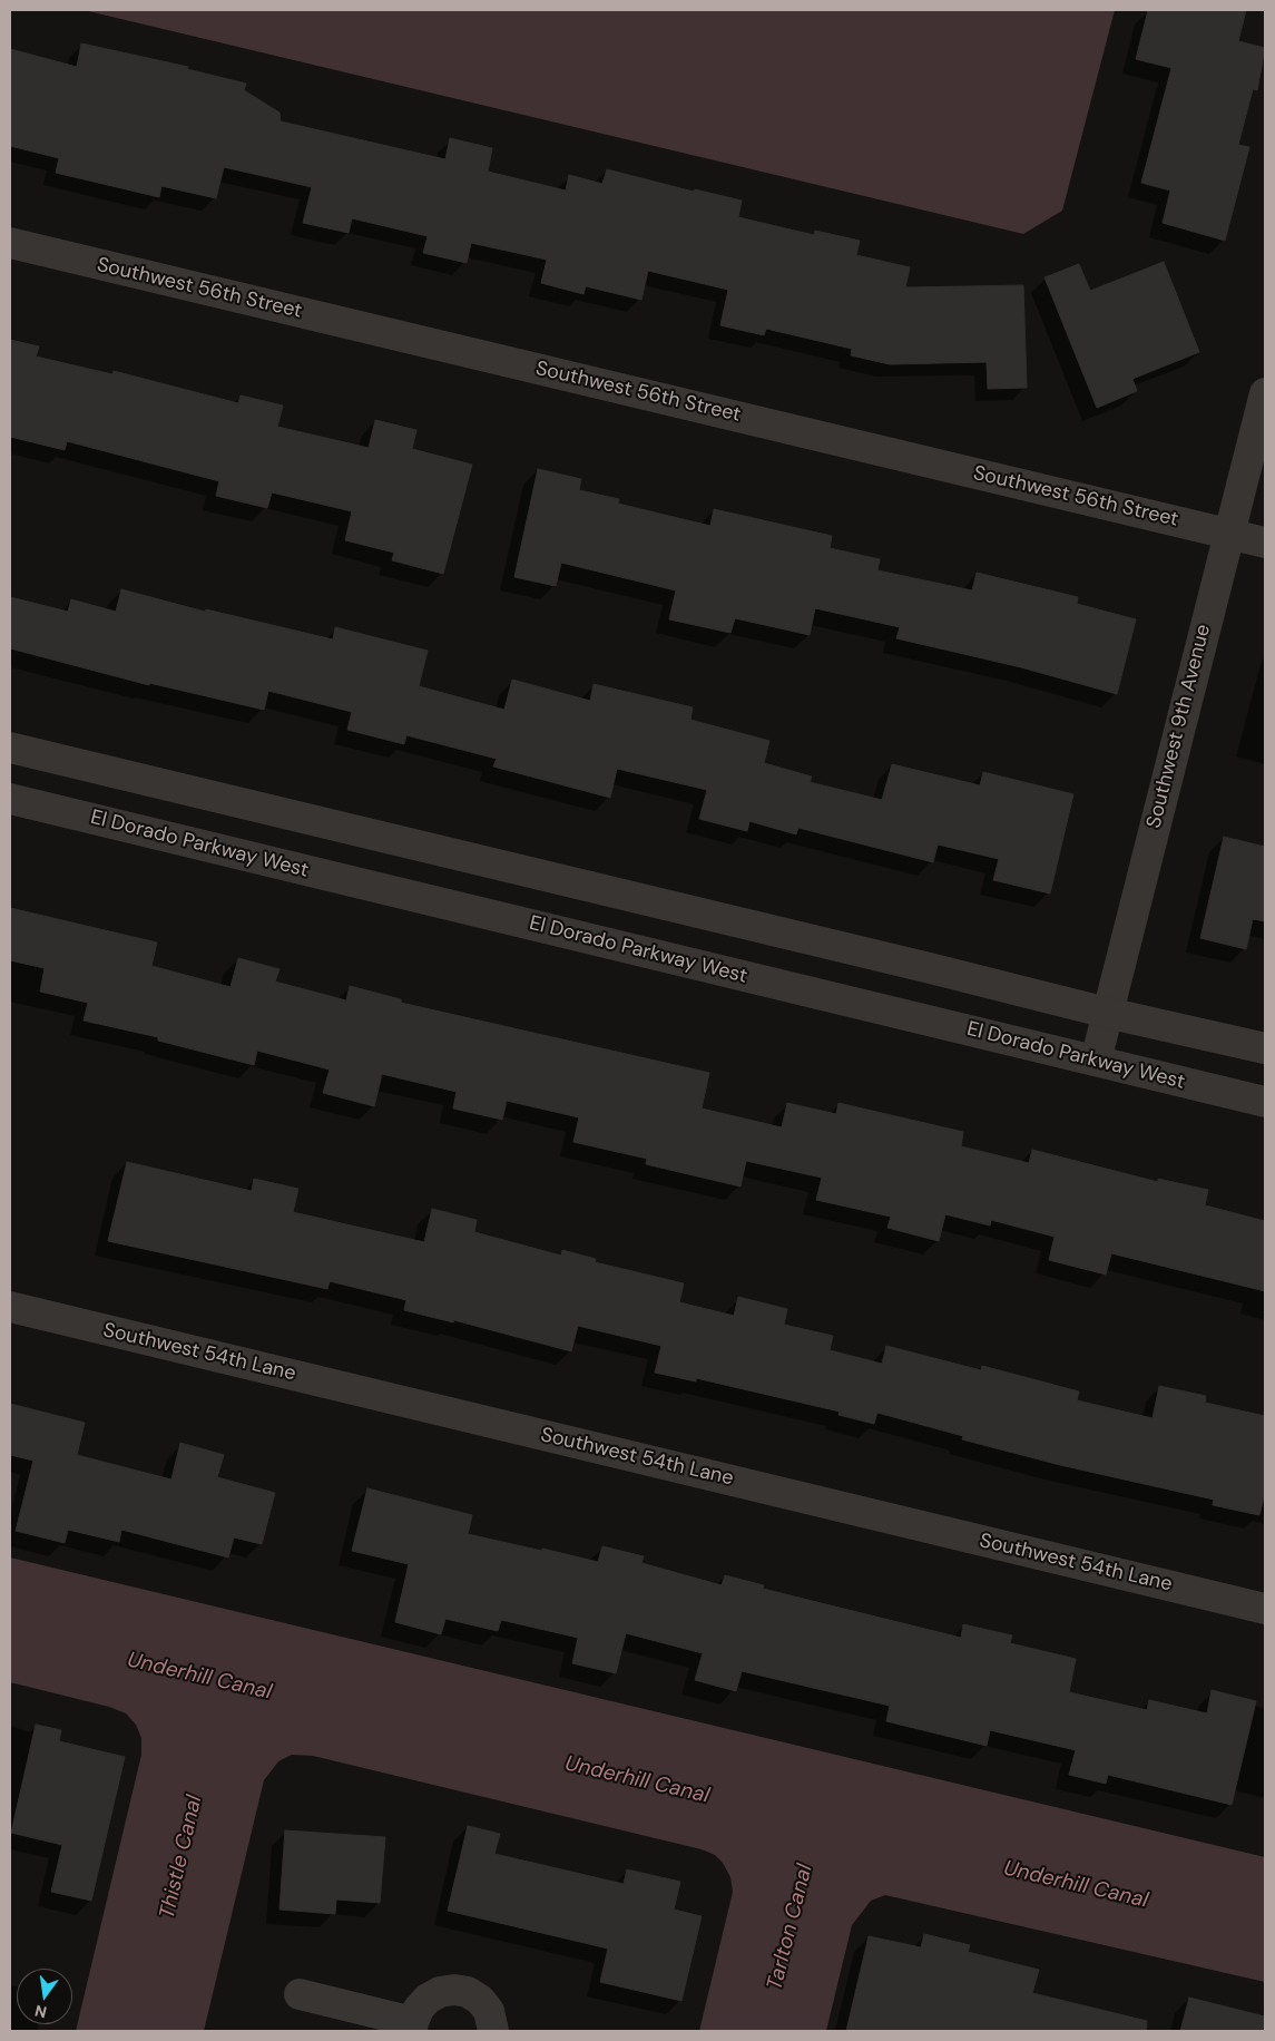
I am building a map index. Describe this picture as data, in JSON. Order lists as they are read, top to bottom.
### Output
{
  "streets": {
    "street": [
      "Southwest 56th Street",
      "Southwest 9th Avenue",
      "El Dorado Parkway West",
      "Southwest 54th Lane"
    ]
  },
  "crossings": [
    ["Southwest 56th Street", "Southwest 9th Avenue"],
    ["Southwest 9th Avenue", "El Dorado Parkway West"]
  ],
  "water": ["Underhill Canal", "Thistle Canal", "Tarlton Canal"],
  "north": "bottom"
}
